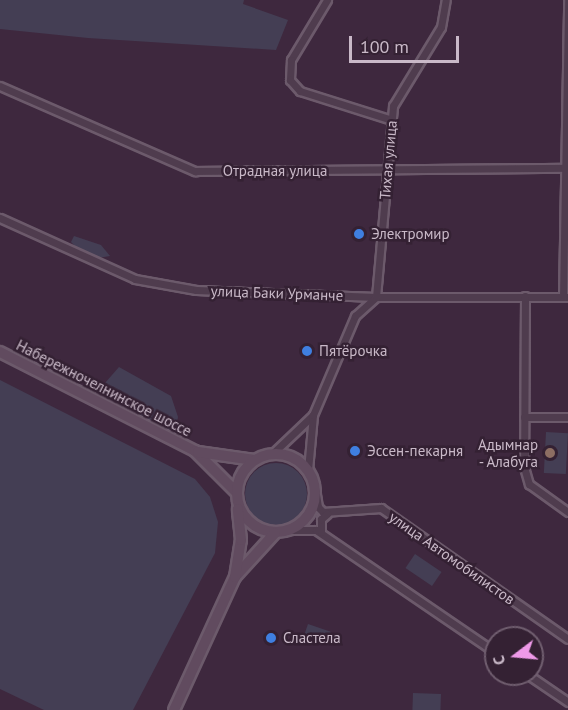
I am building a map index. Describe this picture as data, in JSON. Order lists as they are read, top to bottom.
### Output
{
  "streets": {
    "main road": ["Набережночелнинское шоссе"],
    "street": [
      "Тихая улица",
      "Отрадная улица",
      "улица Баки Урманче",
      "улица Автомобилистов"
    ]
  },
  "crossings": [
    ["Тихая улица", "Отрадная улица"],
    ["Тихая улица", "улица Баки Урманче"]
  ],
  "places": [
    "Электромир",
    "Пятёрочка",
    "Эссен-пекарня",
    "Адымнар - Алабуга",
    "Сластела"
  ],
  "scale_bar": "100 m",
  "north": "left"
}
